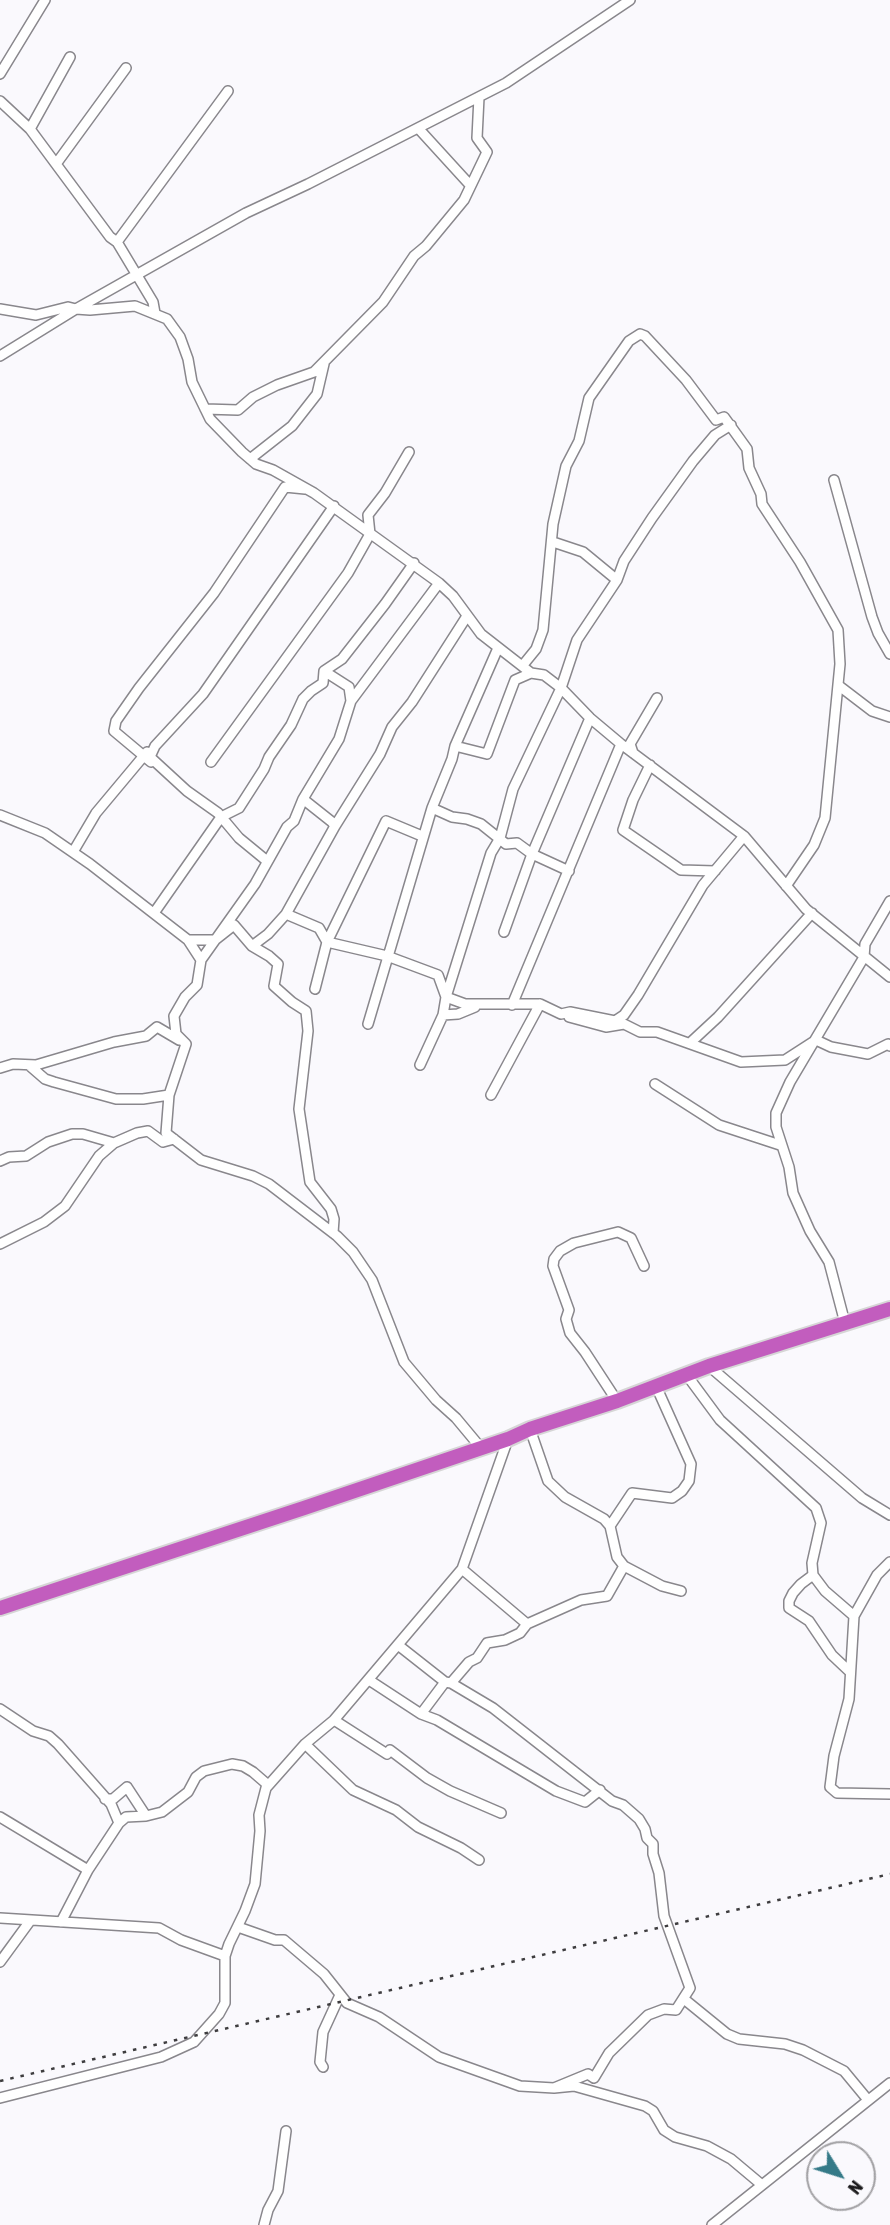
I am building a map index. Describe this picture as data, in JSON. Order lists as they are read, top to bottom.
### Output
{
  "north": "bottom right"
}
